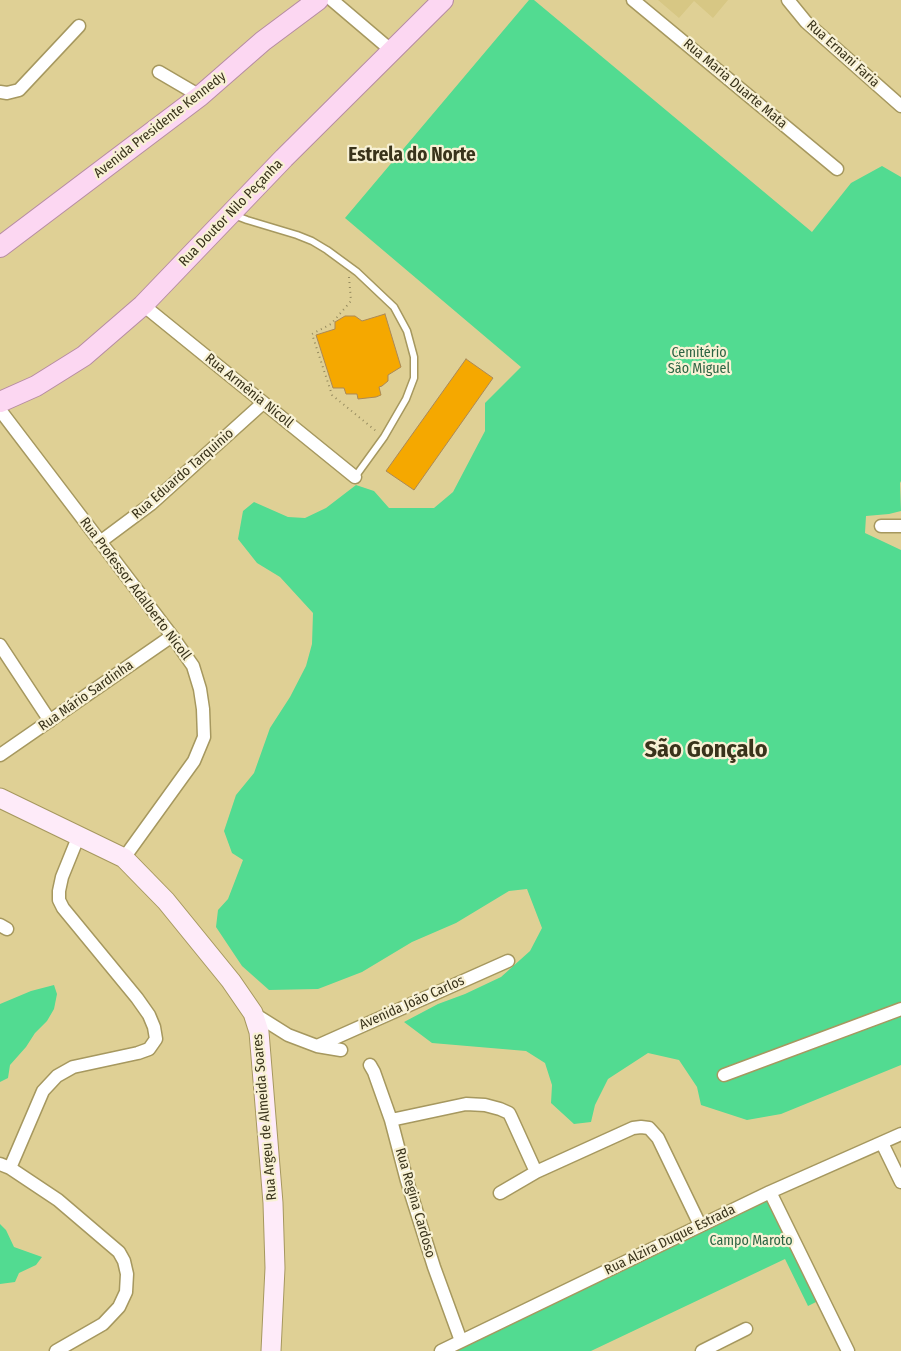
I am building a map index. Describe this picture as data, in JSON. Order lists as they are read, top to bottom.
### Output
{
  "streets": {
    "main road": ["Avenida Presidente Kennedy", "Rua Doutor Nilo Peçanha"],
    "street": [
      "Rua Ernani Faria",
      "Rua Maria Duarte Mata",
      "Rua Armênia Nicoll",
      "Rua Eduardo Tarquinio",
      "Rua Professor Adalberto Nicoll",
      "Rua Mário Sardinha",
      "Avenida João Carlos",
      "Rua Argeu de Almeida Soares",
      "Rua Regina Cardoso",
      "Rua Alzira Duque Estrada"
    ]
  },
  "crossings": [
    ["Rua Doutor Nilo Peçanha", "Rua Armênia Nicoll"],
    ["Rua Armênia Nicoll", "Rua Eduardo Tarquinio"],
    ["Rua Eduardo Tarquinio", "Rua Professor Adalberto Nicoll"],
    ["Rua Professor Adalberto Nicoll", "Rua Mário Sardinha"],
    ["Rua Professor Adalberto Nicoll", "Rua Argeu de Almeida Soares"],
    ["Rua Regina Cardoso", "Rua Alzira Duque Estrada"]
  ],
  "districts": ["Estrela do Norte", "São Gonçalo"],
  "parks": ["Cemitério São Miguel", "Campo Maroto"]
}
